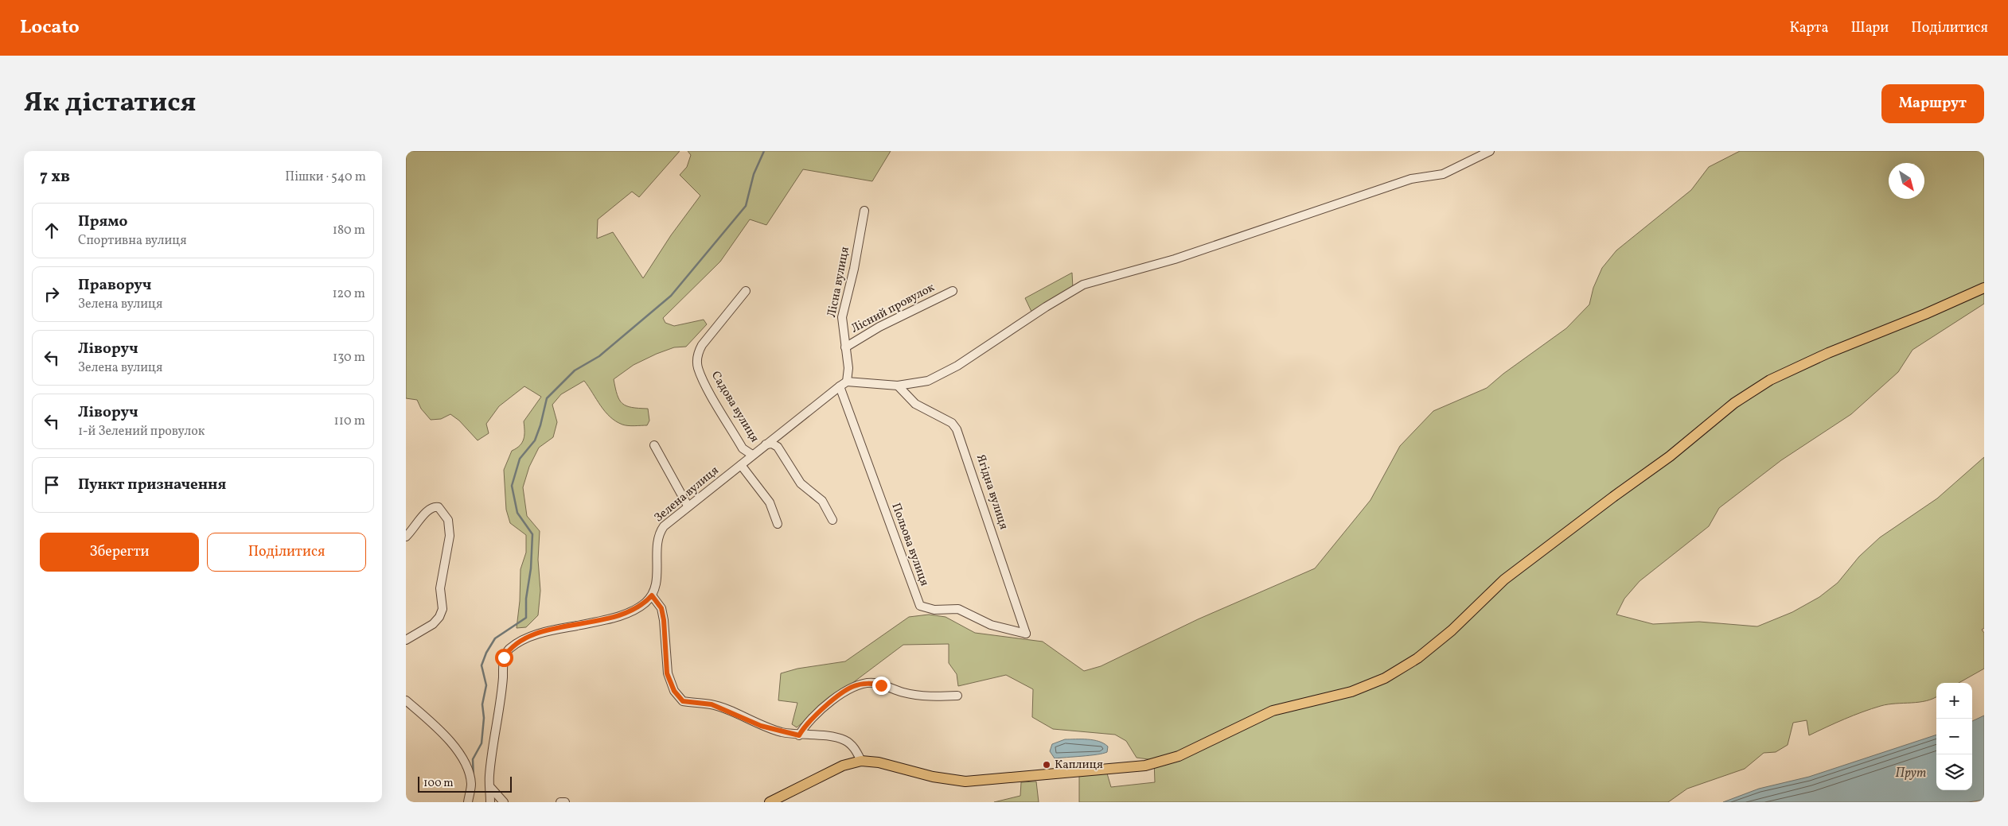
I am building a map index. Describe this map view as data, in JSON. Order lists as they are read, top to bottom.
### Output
{
  "streets": {
    "street": [
      "Лісна вулиця",
      "Лісний провулок",
      "Садова вулиця",
      "Ягідна вулиця",
      "Зелена вулиця",
      "Польова вулиця"
    ]
  },
  "crossings": [
    ["Лісна вулиця", "Лісний провулок"],
    ["Лісна вулиця", "Зелена вулиця"],
    ["Лісна вулиця", "Польова вулиця"],
    ["Садова вулиця", "Зелена вулиця"],
    ["Ягідна вулиця", "Польова вулиця"],
    ["Зелена вулиця", "Польова вулиця"]
  ],
  "water": ["Прут"],
  "places": ["Каплиця"],
  "scale_bar": "100 m",
  "north": "bottom right",
  "page": {
    "header": "Locato",
    "nav": ["Карта", "Шари", "Поділитися"],
    "title": "Як дістатися",
    "buttons": [
      "Маршрут",
      ["Зберегти", "Поділитися"]
    ],
    "heading": ["7 хв", "Пішки · 540 m"],
    "list": [
      ["Прямо", "Спортивна вулиця", "180 m"],
      ["Праворуч", "Зелена вулиця", "120 m"],
      ["Ліворуч", "Зелена вулиця", "130 m"],
      ["Ліворуч", "1-й Зелений провулок", "110 m"],
      "Пункт призначення"
    ],
    "map_buttons": ["+", "−"],
    "scale": "100 m"
  }
}
